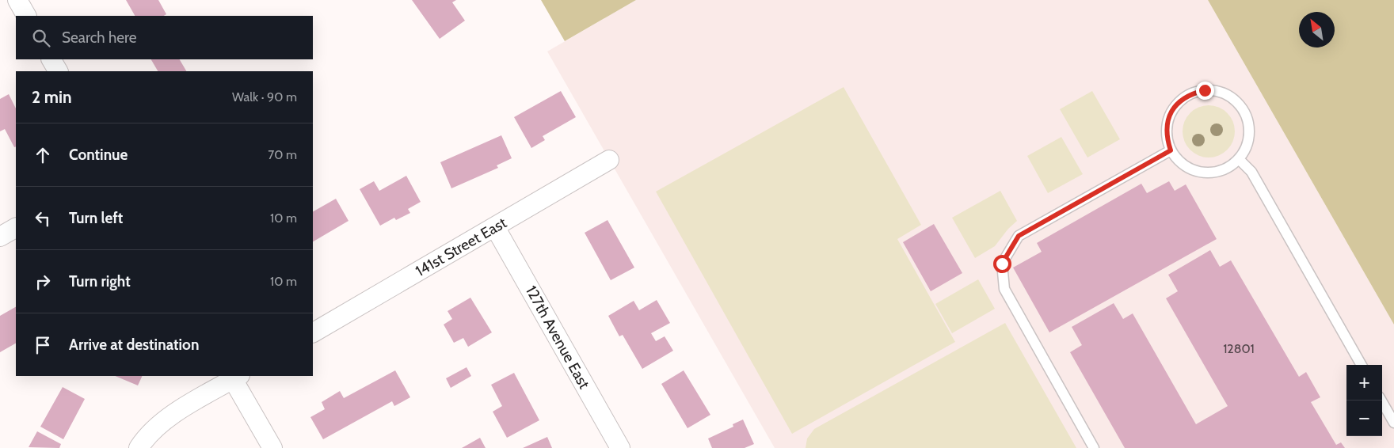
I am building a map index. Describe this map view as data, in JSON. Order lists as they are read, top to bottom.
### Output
{
  "streets": {
    "street": ["141st Street East", "127th Avenue East"]
  },
  "crossings": [
    ["141st Street East", "127th Avenue East"]
  ],
  "house_numbers": ["12801"],
  "north": "top left",
  "page": {
    "search": "Search here",
    "heading": ["2 min", "Walk · 90 m"],
    "list": [
      ["Continue", "70 m"],
      ["Turn left", "10 m"],
      ["Turn right", "10 m"],
      "Arrive at destination"
    ],
    "map_buttons": ["+", "−"]
  }
}
